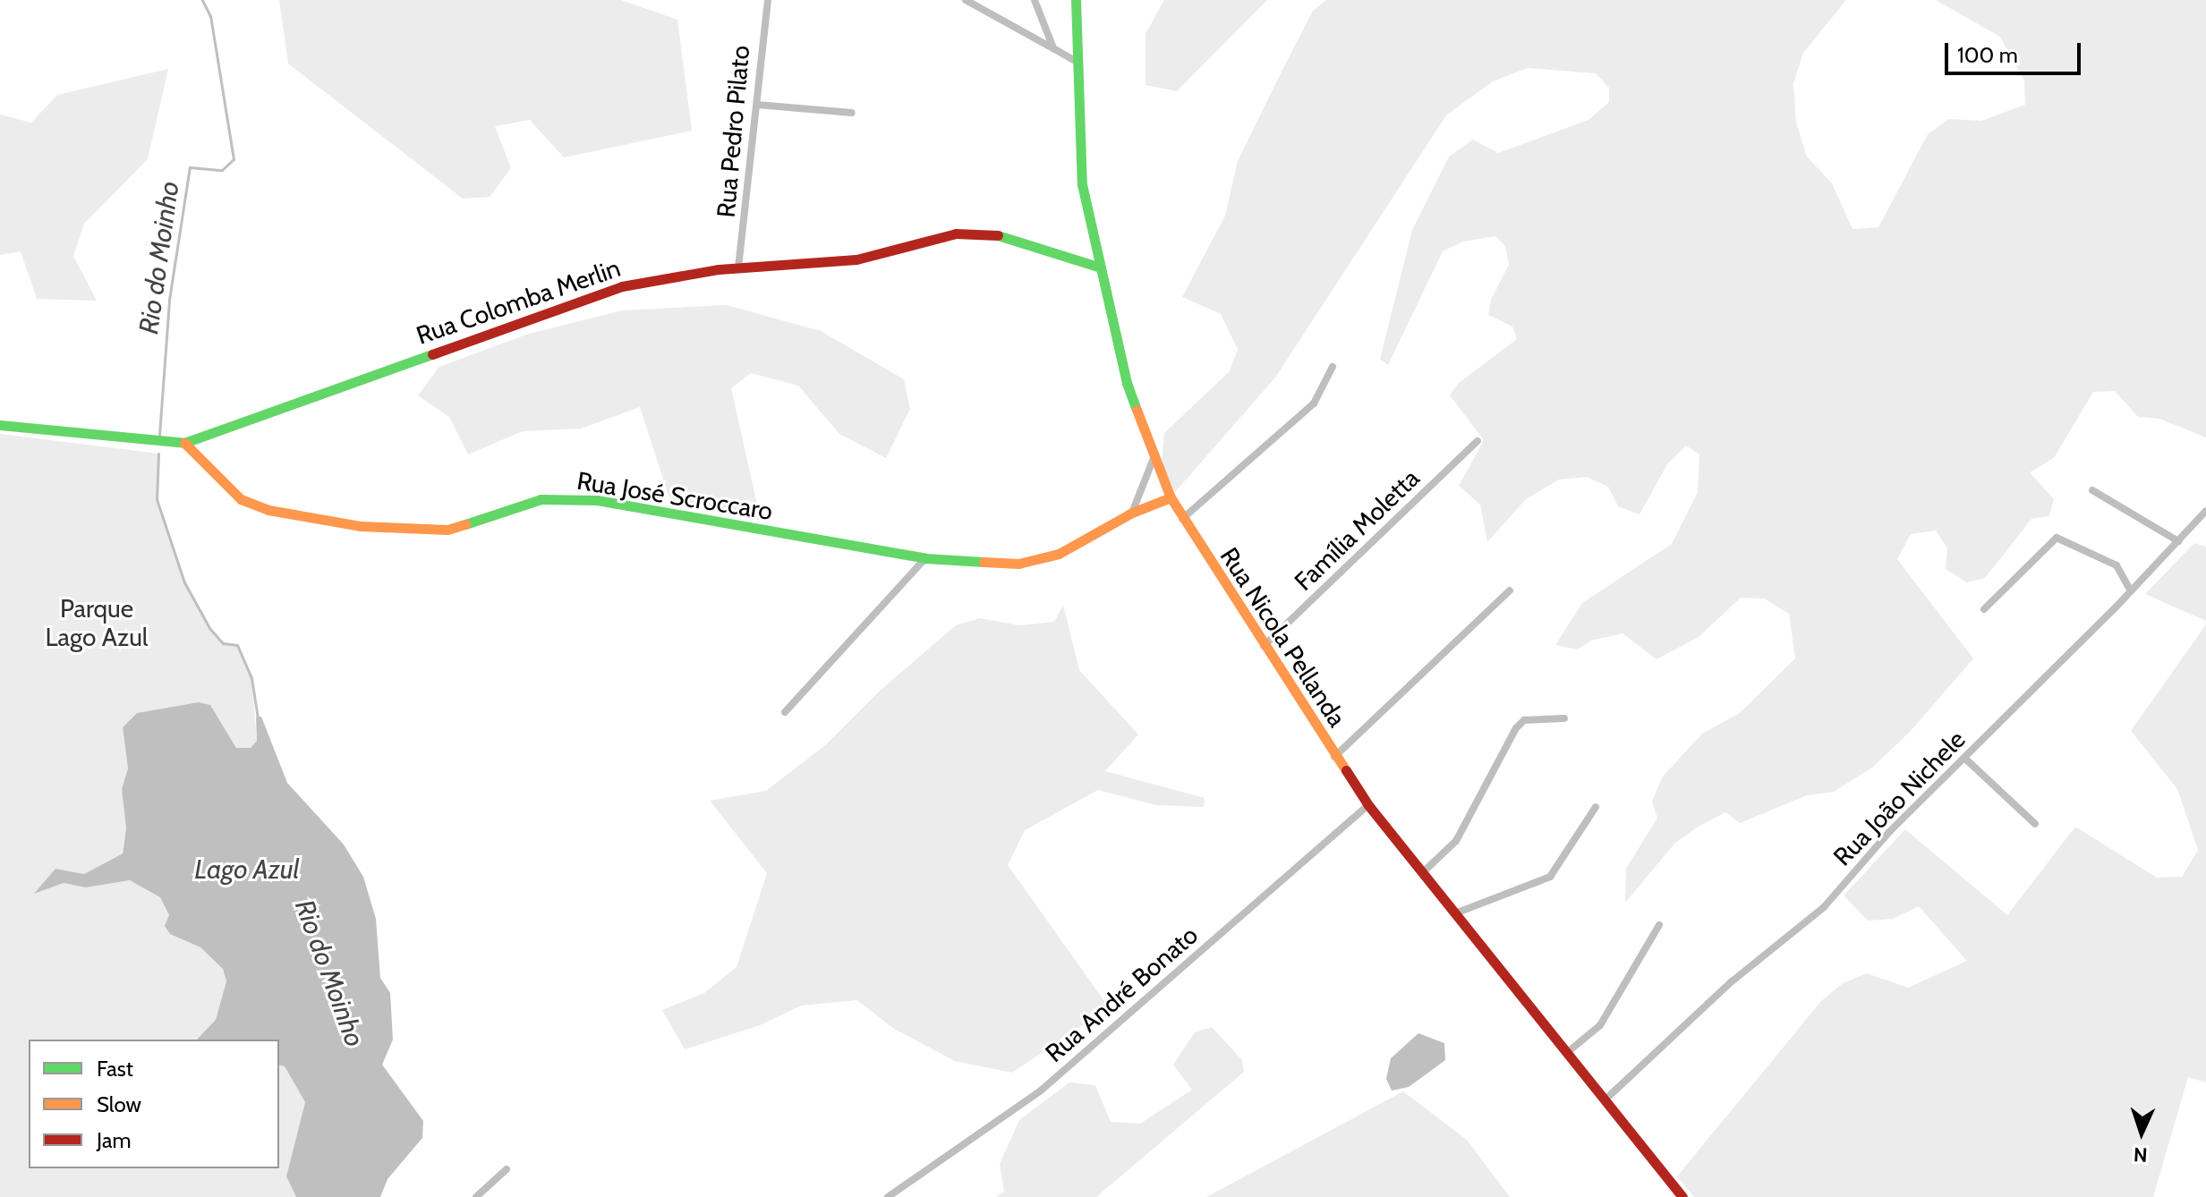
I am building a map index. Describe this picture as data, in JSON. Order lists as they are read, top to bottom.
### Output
{
  "streets": {
    "street": [
      "Rua Pedro Pilato",
      "Rua Colomba Merlin",
      "Rua José Scroccaro",
      "Família Moletta",
      "Rua Nicola Pellanda",
      "Rua João Nichele",
      "Rua André Bonato"
    ]
  },
  "crossings": [
    ["Rua Pedro Pilato", "Rua Colomba Merlin"],
    ["Rua Colomba Merlin", "Rua José Scroccaro"],
    ["Rua Colomba Merlin", "Rua Nicola Pellanda"],
    ["Rua José Scroccaro", "Rua Nicola Pellanda"],
    ["Família Moletta", "Rua Nicola Pellanda"],
    ["Rua Nicola Pellanda", "Rua João Nichele"],
    ["Rua Nicola Pellanda", "Rua André Bonato"]
  ],
  "water": ["Rio do Moinho", "Lago Azul"],
  "parks": ["Parque Lago Azul"],
  "legend": ["Fast", "Slow", "Jam"],
  "scale_bar": "100 m",
  "north": "bottom"
}
